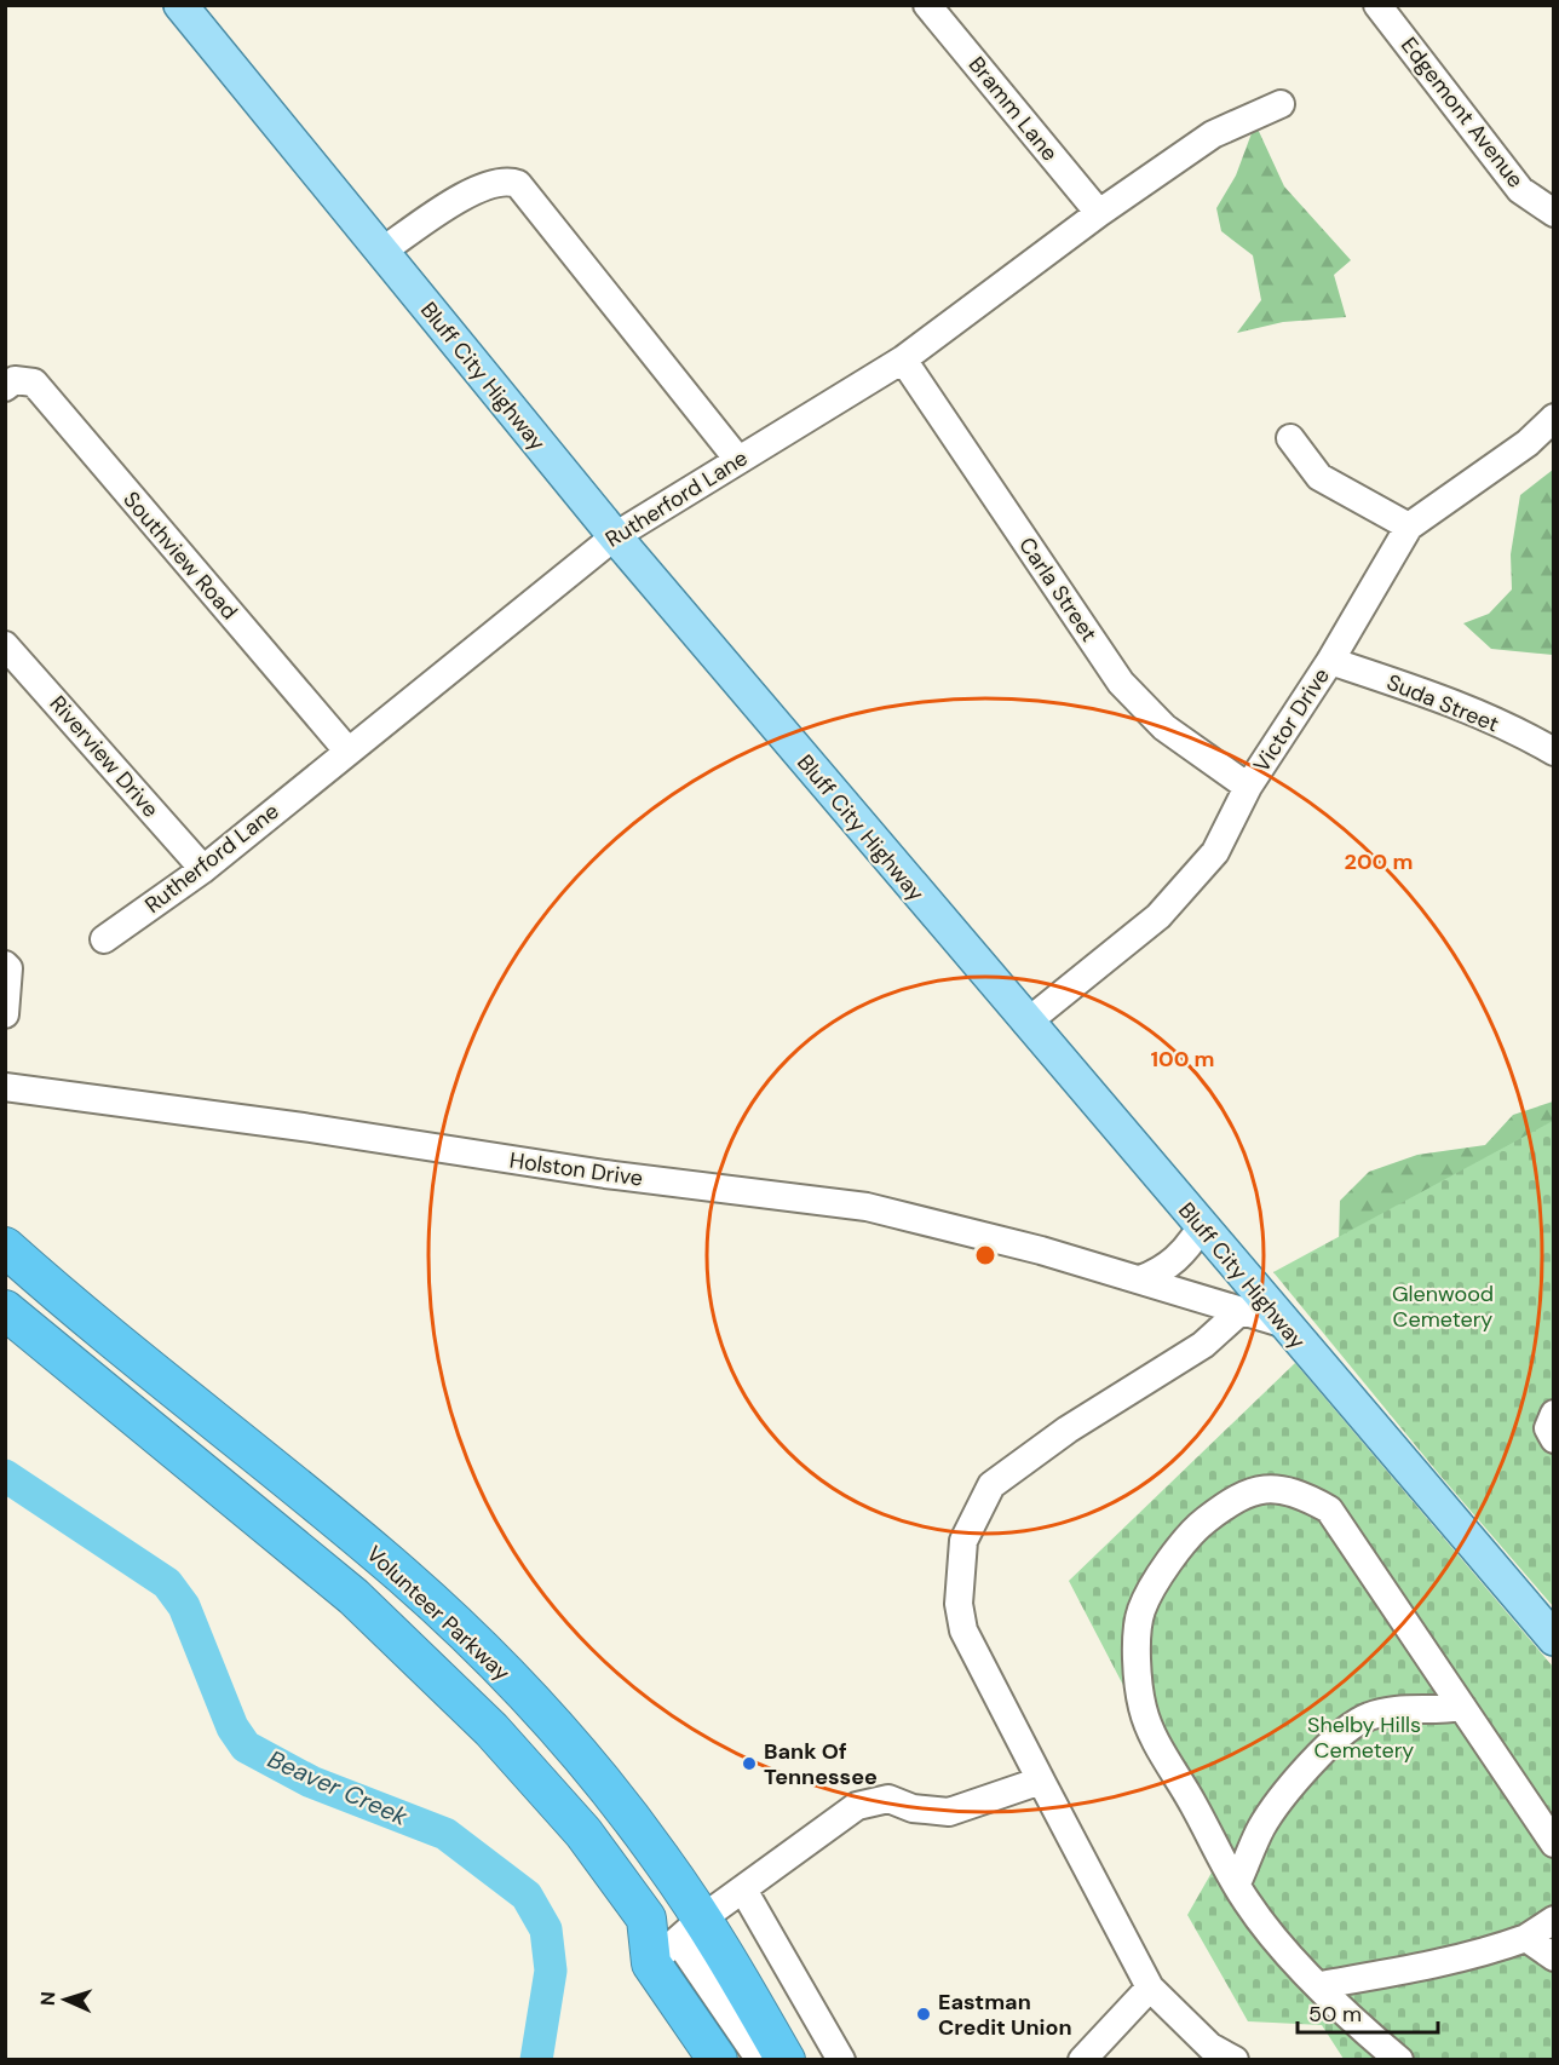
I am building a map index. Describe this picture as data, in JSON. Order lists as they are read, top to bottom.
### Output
{
  "streets": {
    "highway": ["Volunteer Parkway"],
    "main road": ["Bluff City Highway"],
    "street": [
      "Bramm Lane",
      "Edgemont Avenue",
      "Rutherford Lane",
      "Southview Road",
      "Carla Street",
      "Suda Street",
      "Victor Drive",
      "Riverview Drive",
      "Holston Drive"
    ]
  },
  "crossings": [
    ["Bramm Lane", "Rutherford Lane"],
    ["Bluff City Highway", "Rutherford Lane"],
    ["Bluff City Highway", "Victor Drive"],
    ["Bluff City Highway", "Holston Drive"],
    ["Rutherford Lane", "Southview Road"],
    ["Rutherford Lane", "Carla Street"],
    ["Rutherford Lane", "Riverview Drive"],
    ["Carla Street", "Victor Drive"],
    ["Suda Street", "Victor Drive"]
  ],
  "water": ["Beaver Creek"],
  "parks": ["Glenwood Cemetery", "Shelby Hills Cemetery"],
  "places": ["Bank Of Tennessee", "Eastman Credit Union"],
  "scale_bar": "50 m",
  "north": "left",
  "rings": ["200 m", "100 m"]
}
